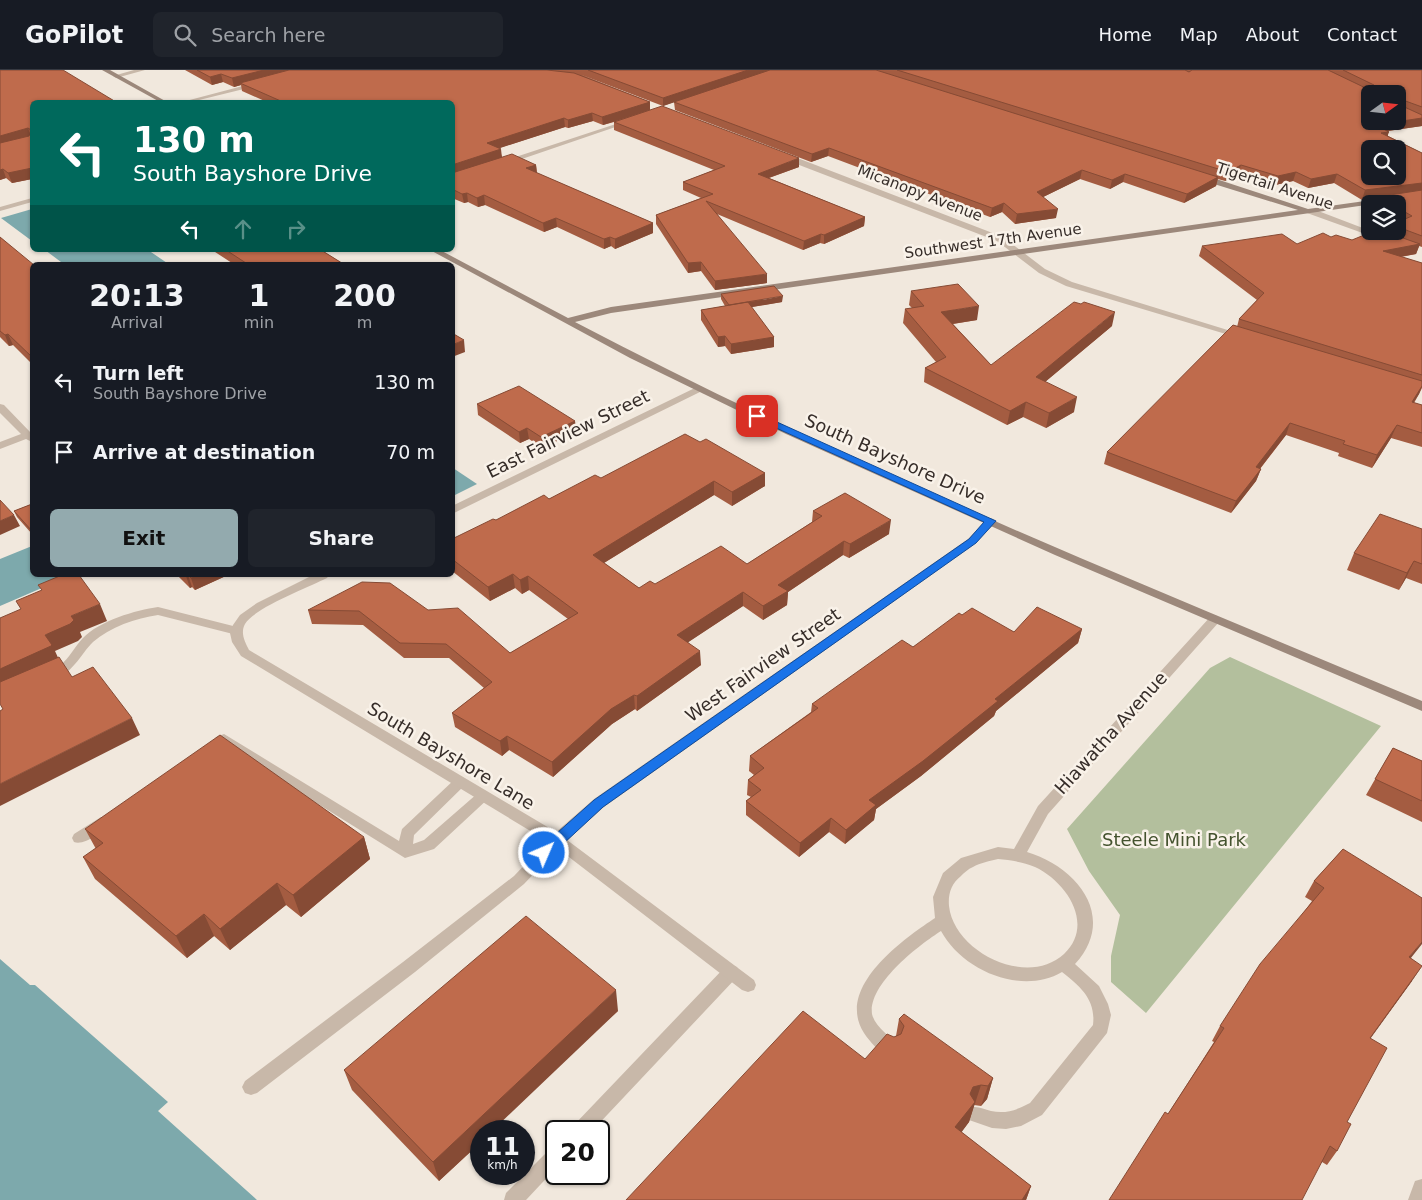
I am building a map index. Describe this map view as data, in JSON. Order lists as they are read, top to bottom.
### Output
{
  "streets": {
    "main road": ["Tigertail Avenue", "Southwest 17th Avenue", "South Bayshore Drive"],
    "street": [
      "Micanopy Avenue",
      "East Fairview Street",
      "West Fairview Street",
      "Hiawatha Avenue",
      "South Bayshore Lane"
    ]
  },
  "crossings": [
    ["Tigertail Avenue", "Southwest 17th Avenue"],
    ["Micanopy Avenue", "Southwest 17th Avenue"],
    ["Southwest 17th Avenue", "South Bayshore Drive"],
    ["East Fairview Street", "South Bayshore Drive"],
    ["South Bayshore Drive", "West Fairview Street"],
    ["South Bayshore Drive", "Hiawatha Avenue"],
    ["West Fairview Street", "South Bayshore Lane"]
  ],
  "parks": ["Steele Mini Park"],
  "north": "right",
  "page": {
    "header": "GoPilot",
    "search": "Search here",
    "nav": [
      "Home",
      "Map",
      "About",
      "Contact"
    ],
    "turn": ["130 m", "South Bayshore Drive"],
    "eta": [
      "20:13",
      "Arrival",
      "1",
      "min",
      "200",
      "m"
    ],
    "list": [
      {
        "name": "Turn left",
        "note": "South Bayshore Drive",
        "value": "130 m"
      },
      {
        "name": "Arrive at destination",
        "value": "70 m"
      }
    ],
    "buttons": ["Exit", "Share"],
    "speed": "11 km/h",
    "limit": "20"
  }
}
